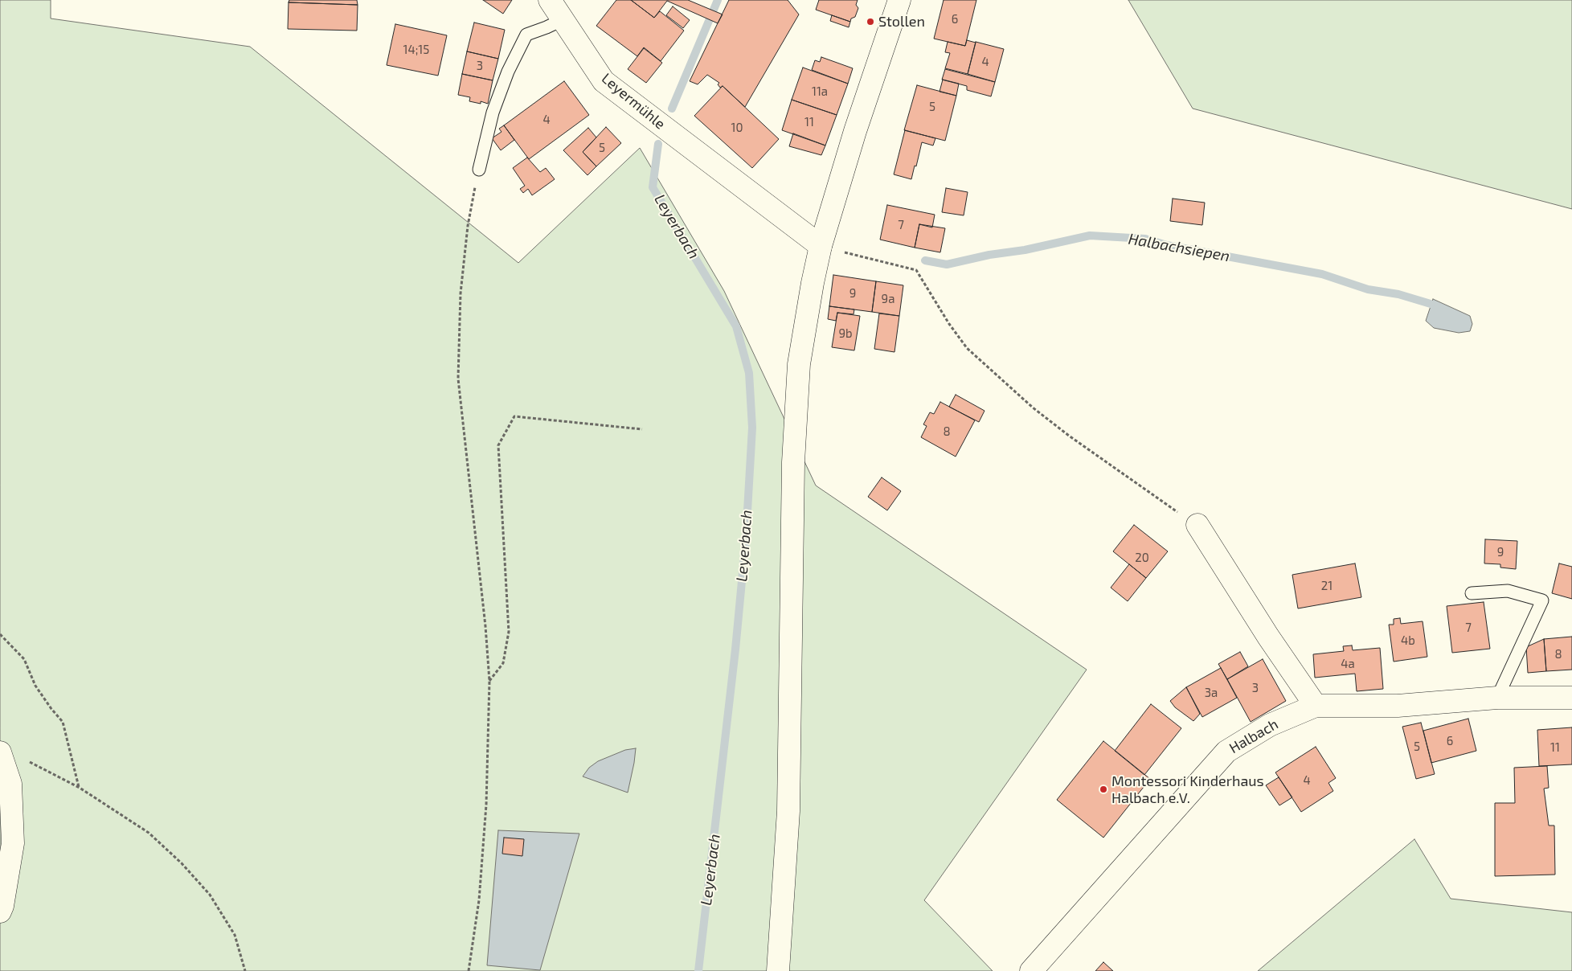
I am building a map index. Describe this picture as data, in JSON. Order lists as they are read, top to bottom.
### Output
{
  "streets": {
    "street": ["Leyermühle", "Halbach"]
  },
  "water": ["Leyerbach", "Halbachsiepen"],
  "places": ["Stollen", "Montessori Kinderhaus Halbach e.V."],
  "house_numbers": [
    "6",
    "14;15",
    "4",
    "3",
    "11a",
    "5",
    "4",
    "11",
    "10",
    "5",
    "7",
    "9",
    "9a",
    "9b",
    "8",
    "9",
    "20",
    "21",
    "7",
    "4b",
    "8",
    "4a",
    "3",
    "3a",
    "6",
    "5",
    "11",
    "4"
  ]
}
